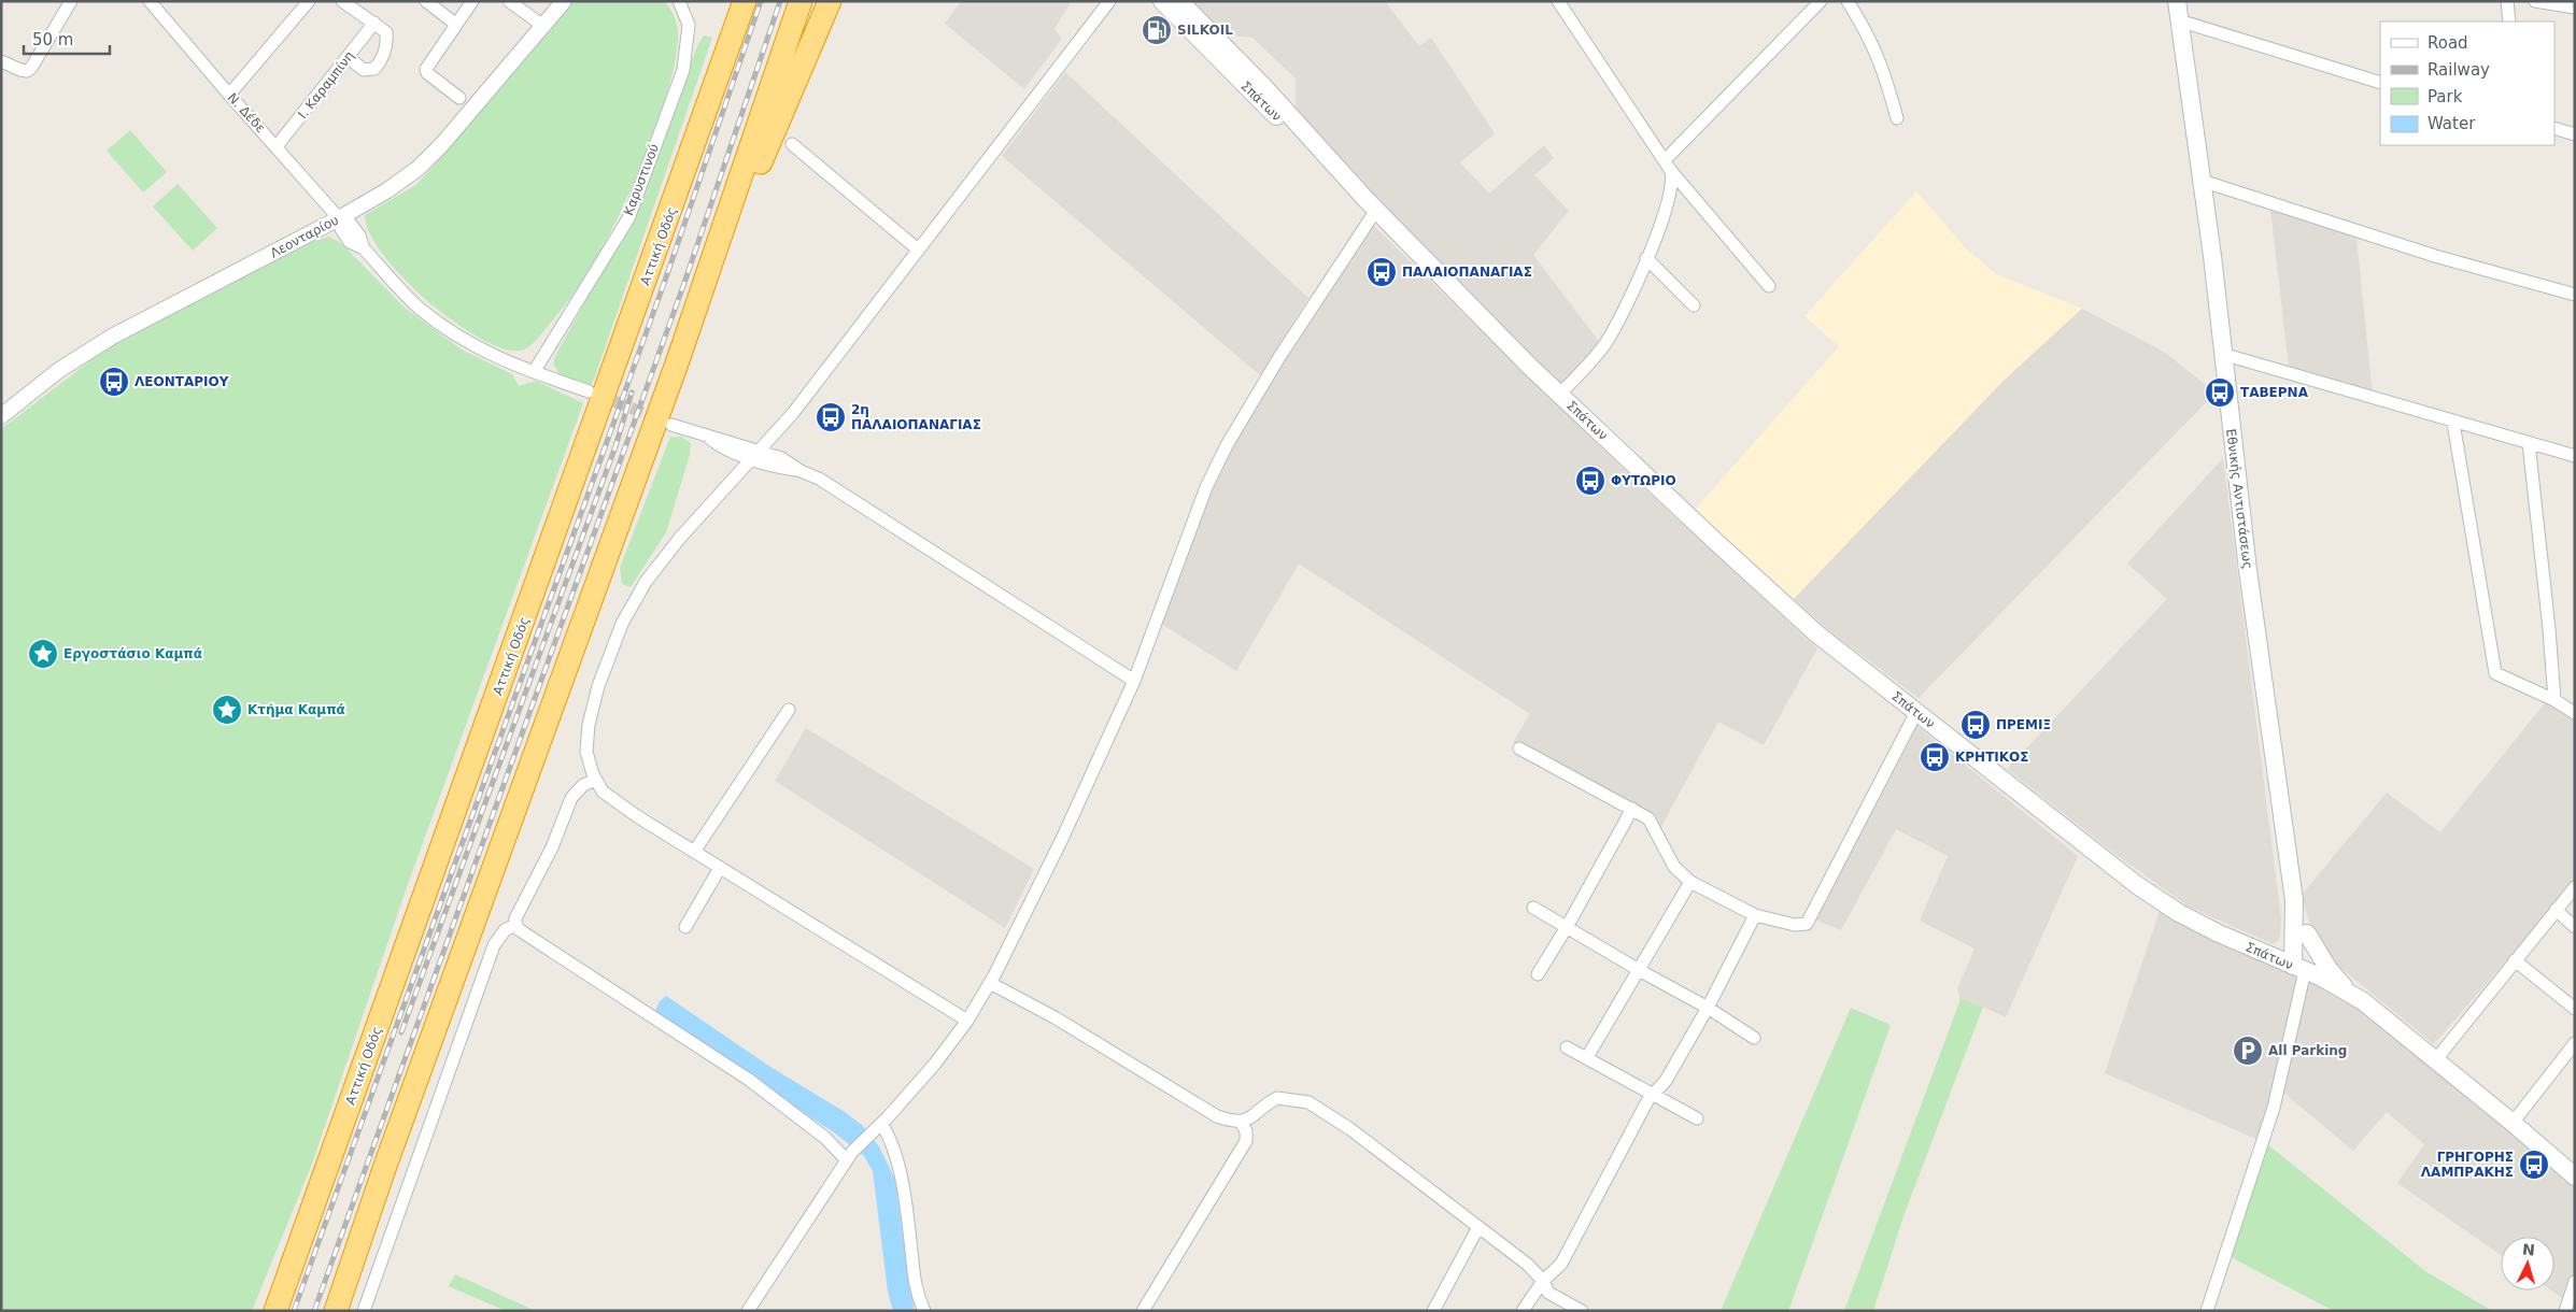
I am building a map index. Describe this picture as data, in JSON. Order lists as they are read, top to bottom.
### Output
{
  "streets": {
    "highway": ["Αττική Οδός"],
    "main road": ["Σπάτων", "Εθνικής Αντιστάσεως"],
    "street": [
      "Ι. Καραμπίνη",
      "Ν. Δέδε",
      "Καρυστινού",
      "Λεονταρίου"
    ]
  },
  "crossings": [
    ["Ι. Καραμπίνη", "Ν. Δέδε"],
    ["Σπάτων", "Εθνικής Αντιστάσεως"],
    ["Ν. Δέδε", "Καρυστινού"],
    ["Ν. Δέδε", "Λεονταρίου"]
  ],
  "places": {
    "fuel station": ["SILKOIL"],
    "bus stop": [
      "ΠΑΛΑΙΟΠΑΝΑΓΙΑΣ",
      "ΛΕΟΝΤΑΡΙΟΥ",
      "ΤΑΒΕΡΝΑ",
      "2η ΠΑΛΑΙΟΠΑΝΑΓΙΑΣ",
      "ΦΥΤΩΡΙΟ",
      "ΠΡΕΜΙΞ",
      "ΚΡΗΤΙΚΟΣ",
      "ΓΡΗΓΟΡΗΣ ΛΑΜΠΡΑΚΗΣ"
    ],
    "place": ["Εργοστάσιο Καμπά", "Kτήμα Καμπά"],
    "parking": ["All Parking"]
  },
  "legend": [
    "Road",
    "Railway",
    "Park",
    "Water"
  ],
  "scale_bar": "50 m",
  "north": "top"
}
